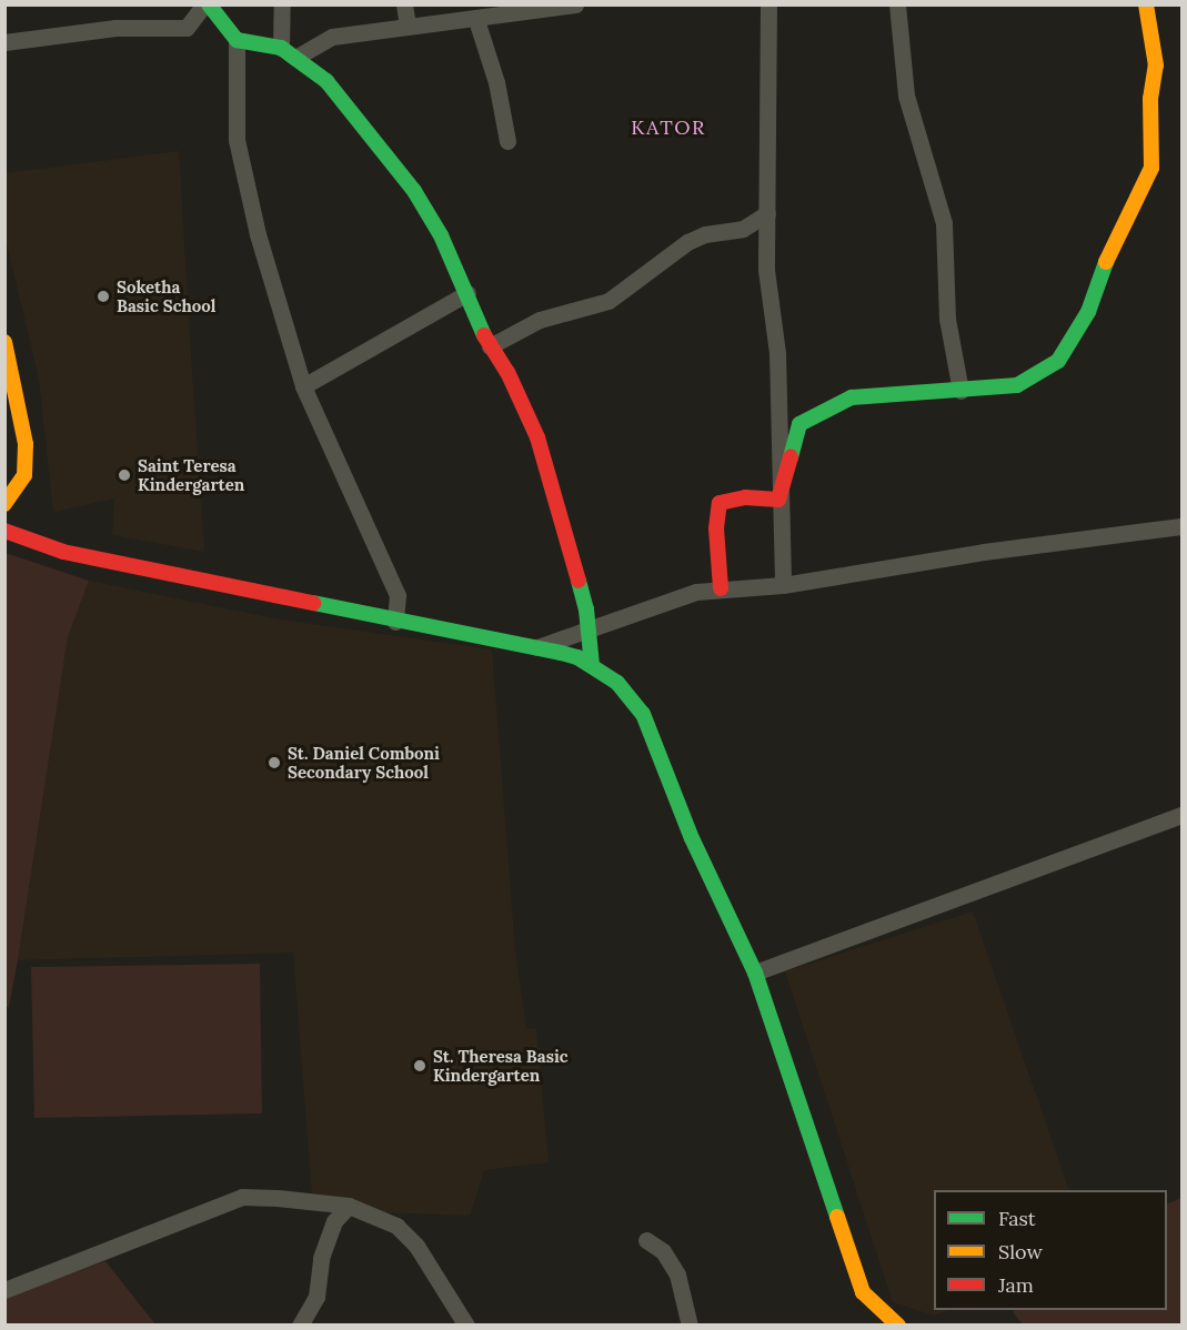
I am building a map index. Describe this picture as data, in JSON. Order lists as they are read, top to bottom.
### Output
{
  "districts": ["KATOR"],
  "places": [
    "Soketha Basic School",
    "Saint Teresa Kindergarten",
    "St. Daniel Comboni Secondary School",
    "St. Theresa Basic Kindergarten"
  ],
  "legend": ["Fast", "Slow", "Jam"]
}
